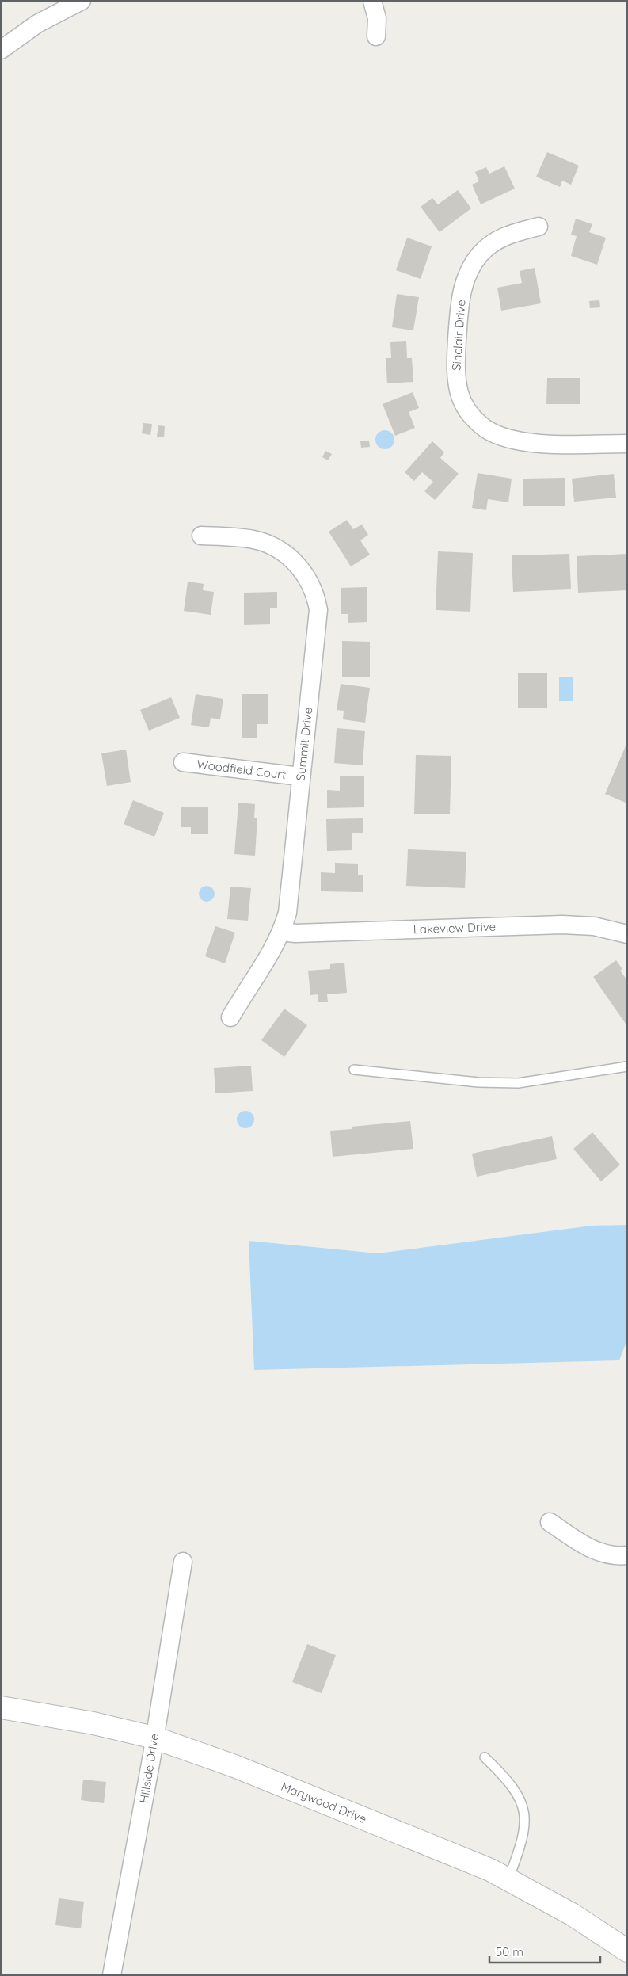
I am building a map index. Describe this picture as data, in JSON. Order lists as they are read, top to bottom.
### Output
{
  "streets": {
    "street": [
      "Sinclair Drive",
      "Summit Drive",
      "Woodfield Court",
      "Lakeview Drive",
      "Hillside Drive",
      "Marywood Drive"
    ]
  },
  "crossings": [
    ["Summit Drive", "Woodfield Court"],
    ["Summit Drive", "Lakeview Drive"],
    ["Hillside Drive", "Marywood Drive"]
  ],
  "scale_bar": "50 m"
}
